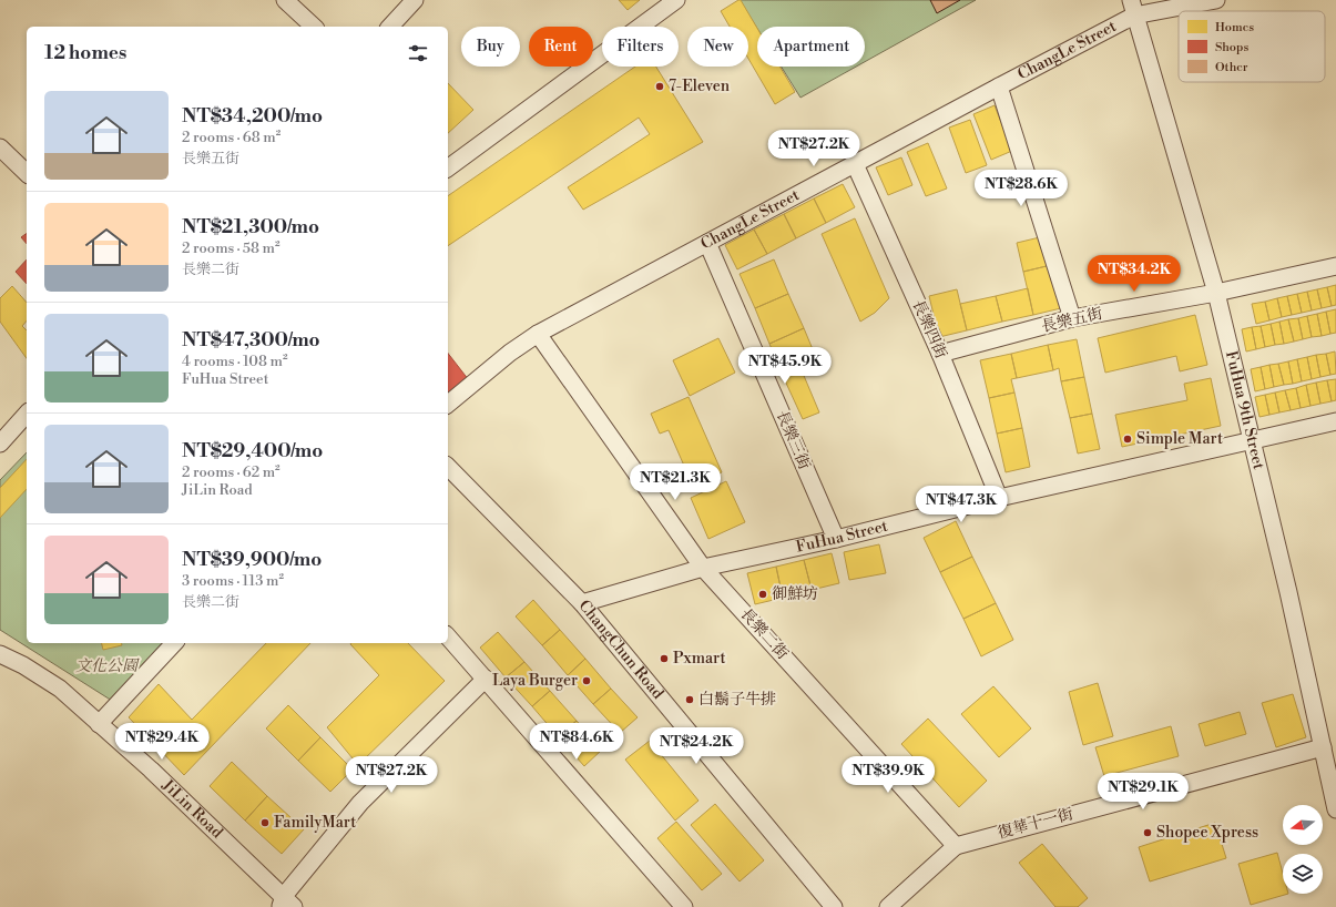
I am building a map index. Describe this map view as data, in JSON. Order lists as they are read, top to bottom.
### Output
{
  "streets": {
    "street": [
      "ChangLe Street",
      "長樂五街",
      "長樂四街",
      "FuHua 9th Street",
      "長樂三街",
      "FuHua Street",
      "長樂二街",
      "ChangChun Road",
      "JiLin Road",
      "復華十一街"
    ]
  },
  "crossings": [
    ["ChangLe Street", "長樂四街"],
    ["ChangLe Street", "FuHua 9th Street"],
    ["ChangLe Street", "長樂三街"],
    ["ChangLe Street", "長樂二街"],
    ["長樂五街", "長樂四街"],
    ["長樂五街", "FuHua 9th Street"],
    ["長樂四街", "FuHua Street"],
    ["FuHua 9th Street", "FuHua Street"],
    ["FuHua 9th Street", "復華十一街"],
    ["長樂三街", "FuHua Street"],
    ["FuHua Street", "長樂二街"],
    ["FuHua Street", "ChangChun Road"],
    ["長樂二街", "復華十一街"]
  ],
  "parks": ["文化公園"],
  "places": [
    "7-Eleven",
    "Simple Mart",
    "御鮮坊",
    "Pxmart",
    "Laya Burger",
    "白鬍子牛排",
    "FamilyMart",
    "Shopee Xpress"
  ],
  "legend": ["Homes", "Shops", "Other"],
  "north": "left",
  "page": {
    "chip": [
      "Buy",
      "Rent",
      "Filters",
      "New",
      "Apartment"
    ],
    "heading": "12 homes",
    "list": [
      {
        "name": "NT$34,200/mo",
        "note": "2 rooms · 68 m² · 長樂五街"
      },
      {
        "name": "NT$21,300/mo",
        "note": "2 rooms · 58 m² · 長樂二街"
      },
      {
        "name": "NT$47,300/mo",
        "note": "4 rooms · 108 m² · FuHua Street"
      },
      {
        "name": "NT$29,400/mo",
        "note": "2 rooms · 62 m² · JiLin Road"
      },
      {
        "name": "NT$39,900/mo",
        "note": "3 rooms · 113 m² · 長樂二街"
      }
    ],
    "price": [
      "NT$27.2K",
      "NT$28.6K",
      "NT$34.2K",
      "NT$45.9K",
      "NT$21.3K",
      "NT$47.3K",
      "NT$29.4K",
      "NT$84.6K",
      "NT$24.2K",
      "NT$27.2K",
      "NT$39.9K",
      "NT$29.1K"
    ]
  }
}
